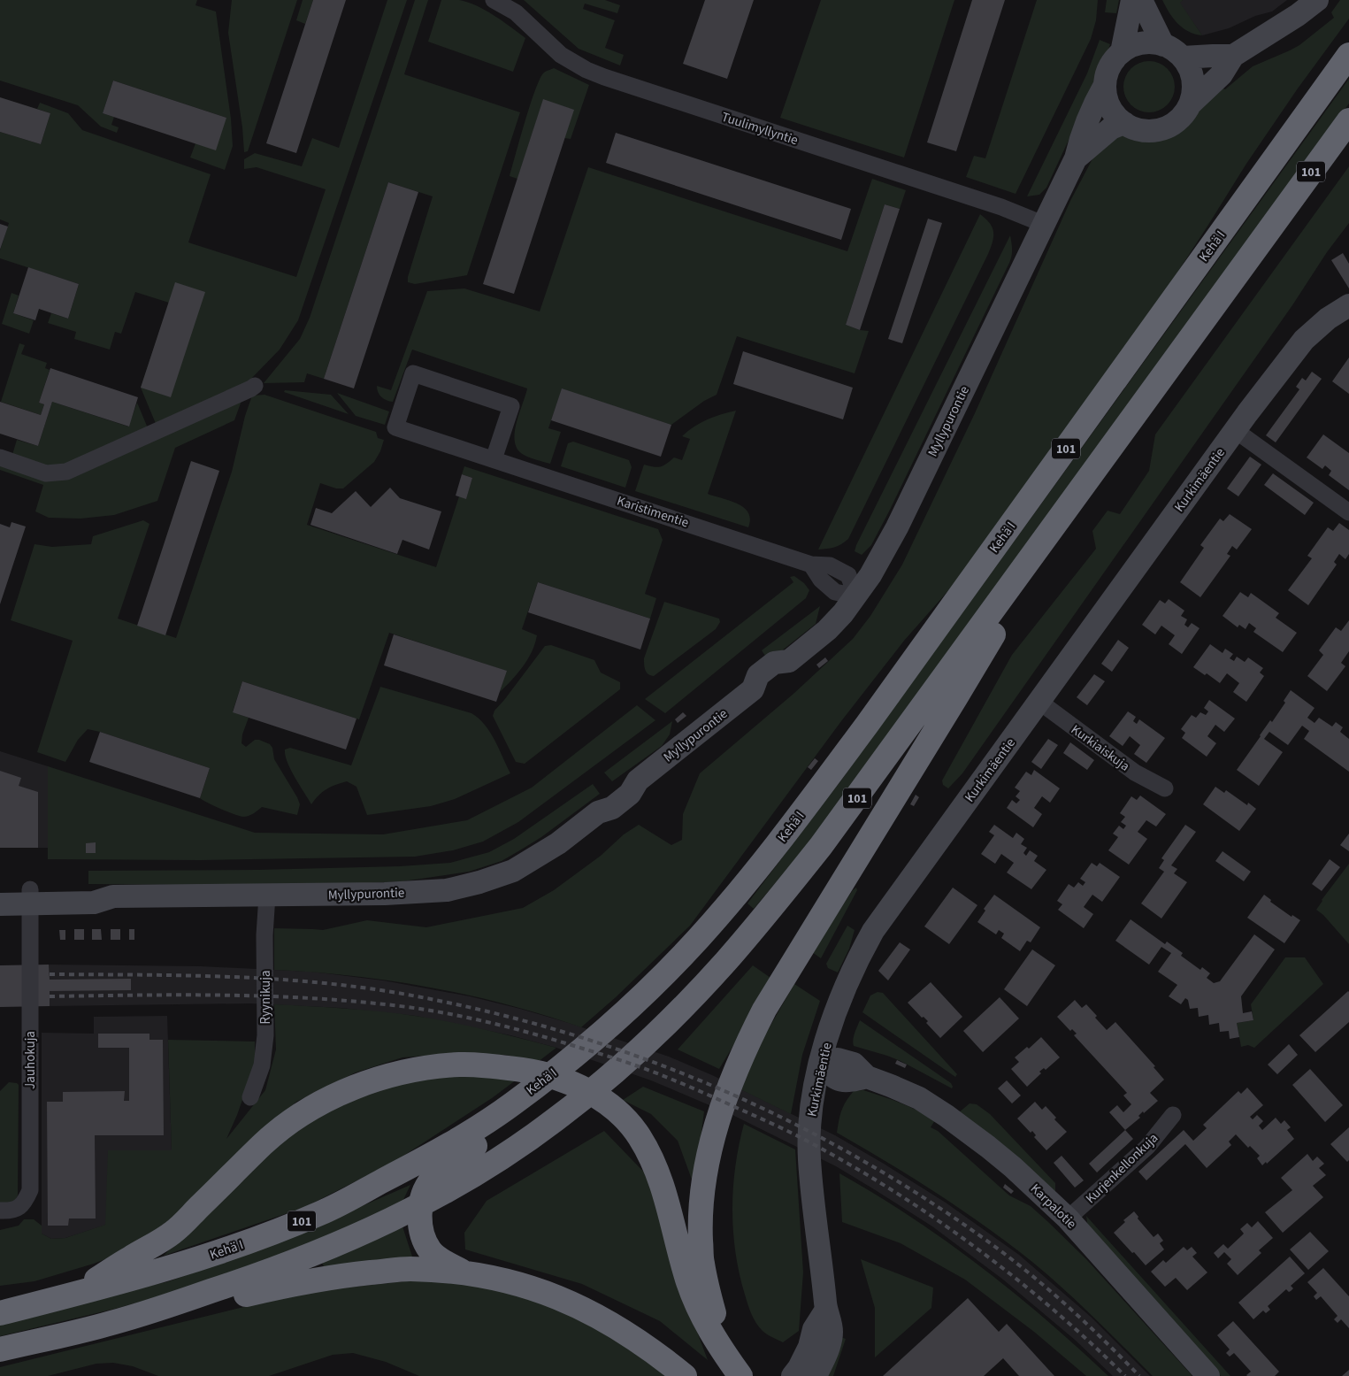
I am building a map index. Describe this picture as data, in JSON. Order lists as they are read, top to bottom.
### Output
{
  "streets": {
    "highway": ["101", "Kehä I"],
    "street": [
      "Tuulimyllyntie",
      "Myllypurontie",
      "Kurkimäentie",
      "Karistimentie",
      "Kurkiaiskuja",
      "Ryynikuja",
      "Jauhokuja",
      "Kurjenkellonkuja",
      "Karpalotie"
    ]
  },
  "crossings": [
    ["Tuulimyllyntie", "Myllypurontie"],
    ["Myllypurontie", "Karistimentie"],
    ["Myllypurontie", "Ryynikuja"],
    ["Myllypurontie", "Jauhokuja"],
    ["Kurkimäentie", "Kurkiaiskuja"],
    ["Kurkimäentie", "Karpalotie"],
    ["Kurjenkellonkuja", "Karpalotie"]
  ]
}
